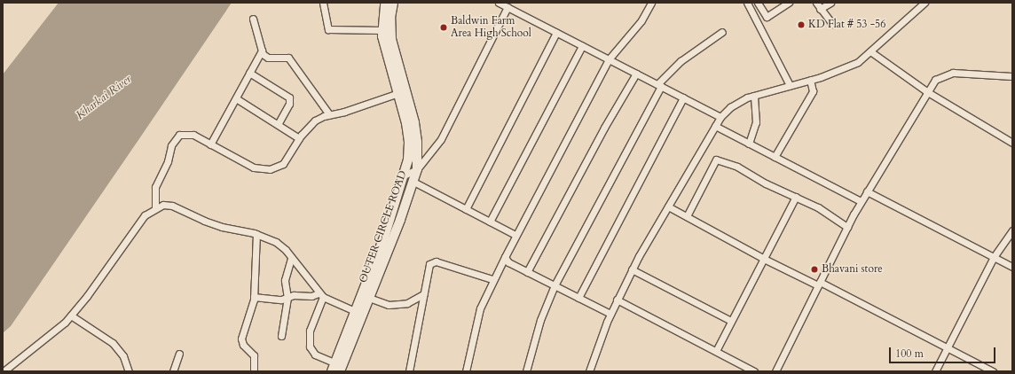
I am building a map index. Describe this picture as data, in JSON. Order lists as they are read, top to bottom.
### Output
{
  "streets": {
    "main road": ["OUTER CIRCLE ROAD"]
  },
  "water": ["Kharkai River"],
  "places": ["KD Flat # 53 -56", "Baldwin Farm Area High School", "Bhavani store"],
  "scale_bar": "100 m"
}
